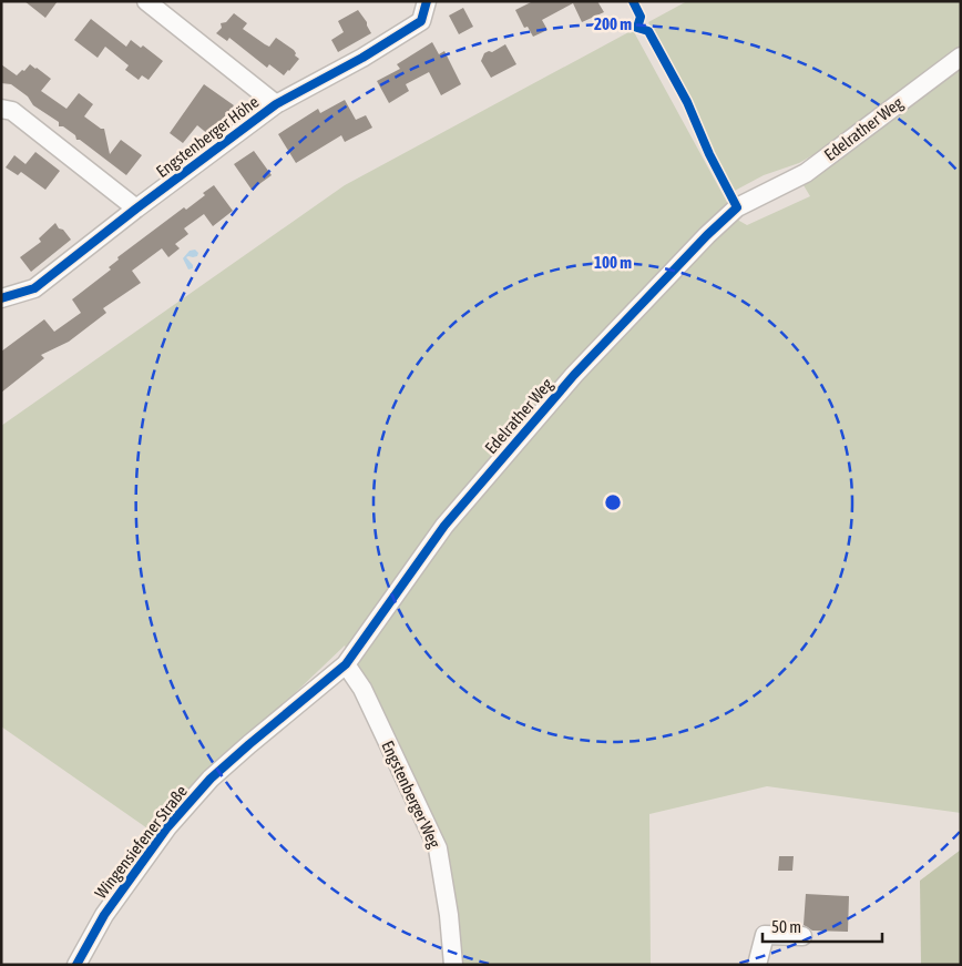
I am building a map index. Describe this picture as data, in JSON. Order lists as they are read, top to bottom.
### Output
{
  "streets": {
    "street": [
      "Edelrather Weg",
      "Engstenberger Höhe",
      "Engstenberger Weg",
      "Wingensiefener Straße"
    ]
  },
  "crossings": [
    ["Edelrather Weg", "Engstenberger Weg"],
    ["Edelrather Weg", "Wingensiefener Straße"],
    ["Engstenberger Weg", "Wingensiefener Straße"]
  ],
  "scale_bar": "50 m",
  "rings": ["200 m", "100 m"]
}
